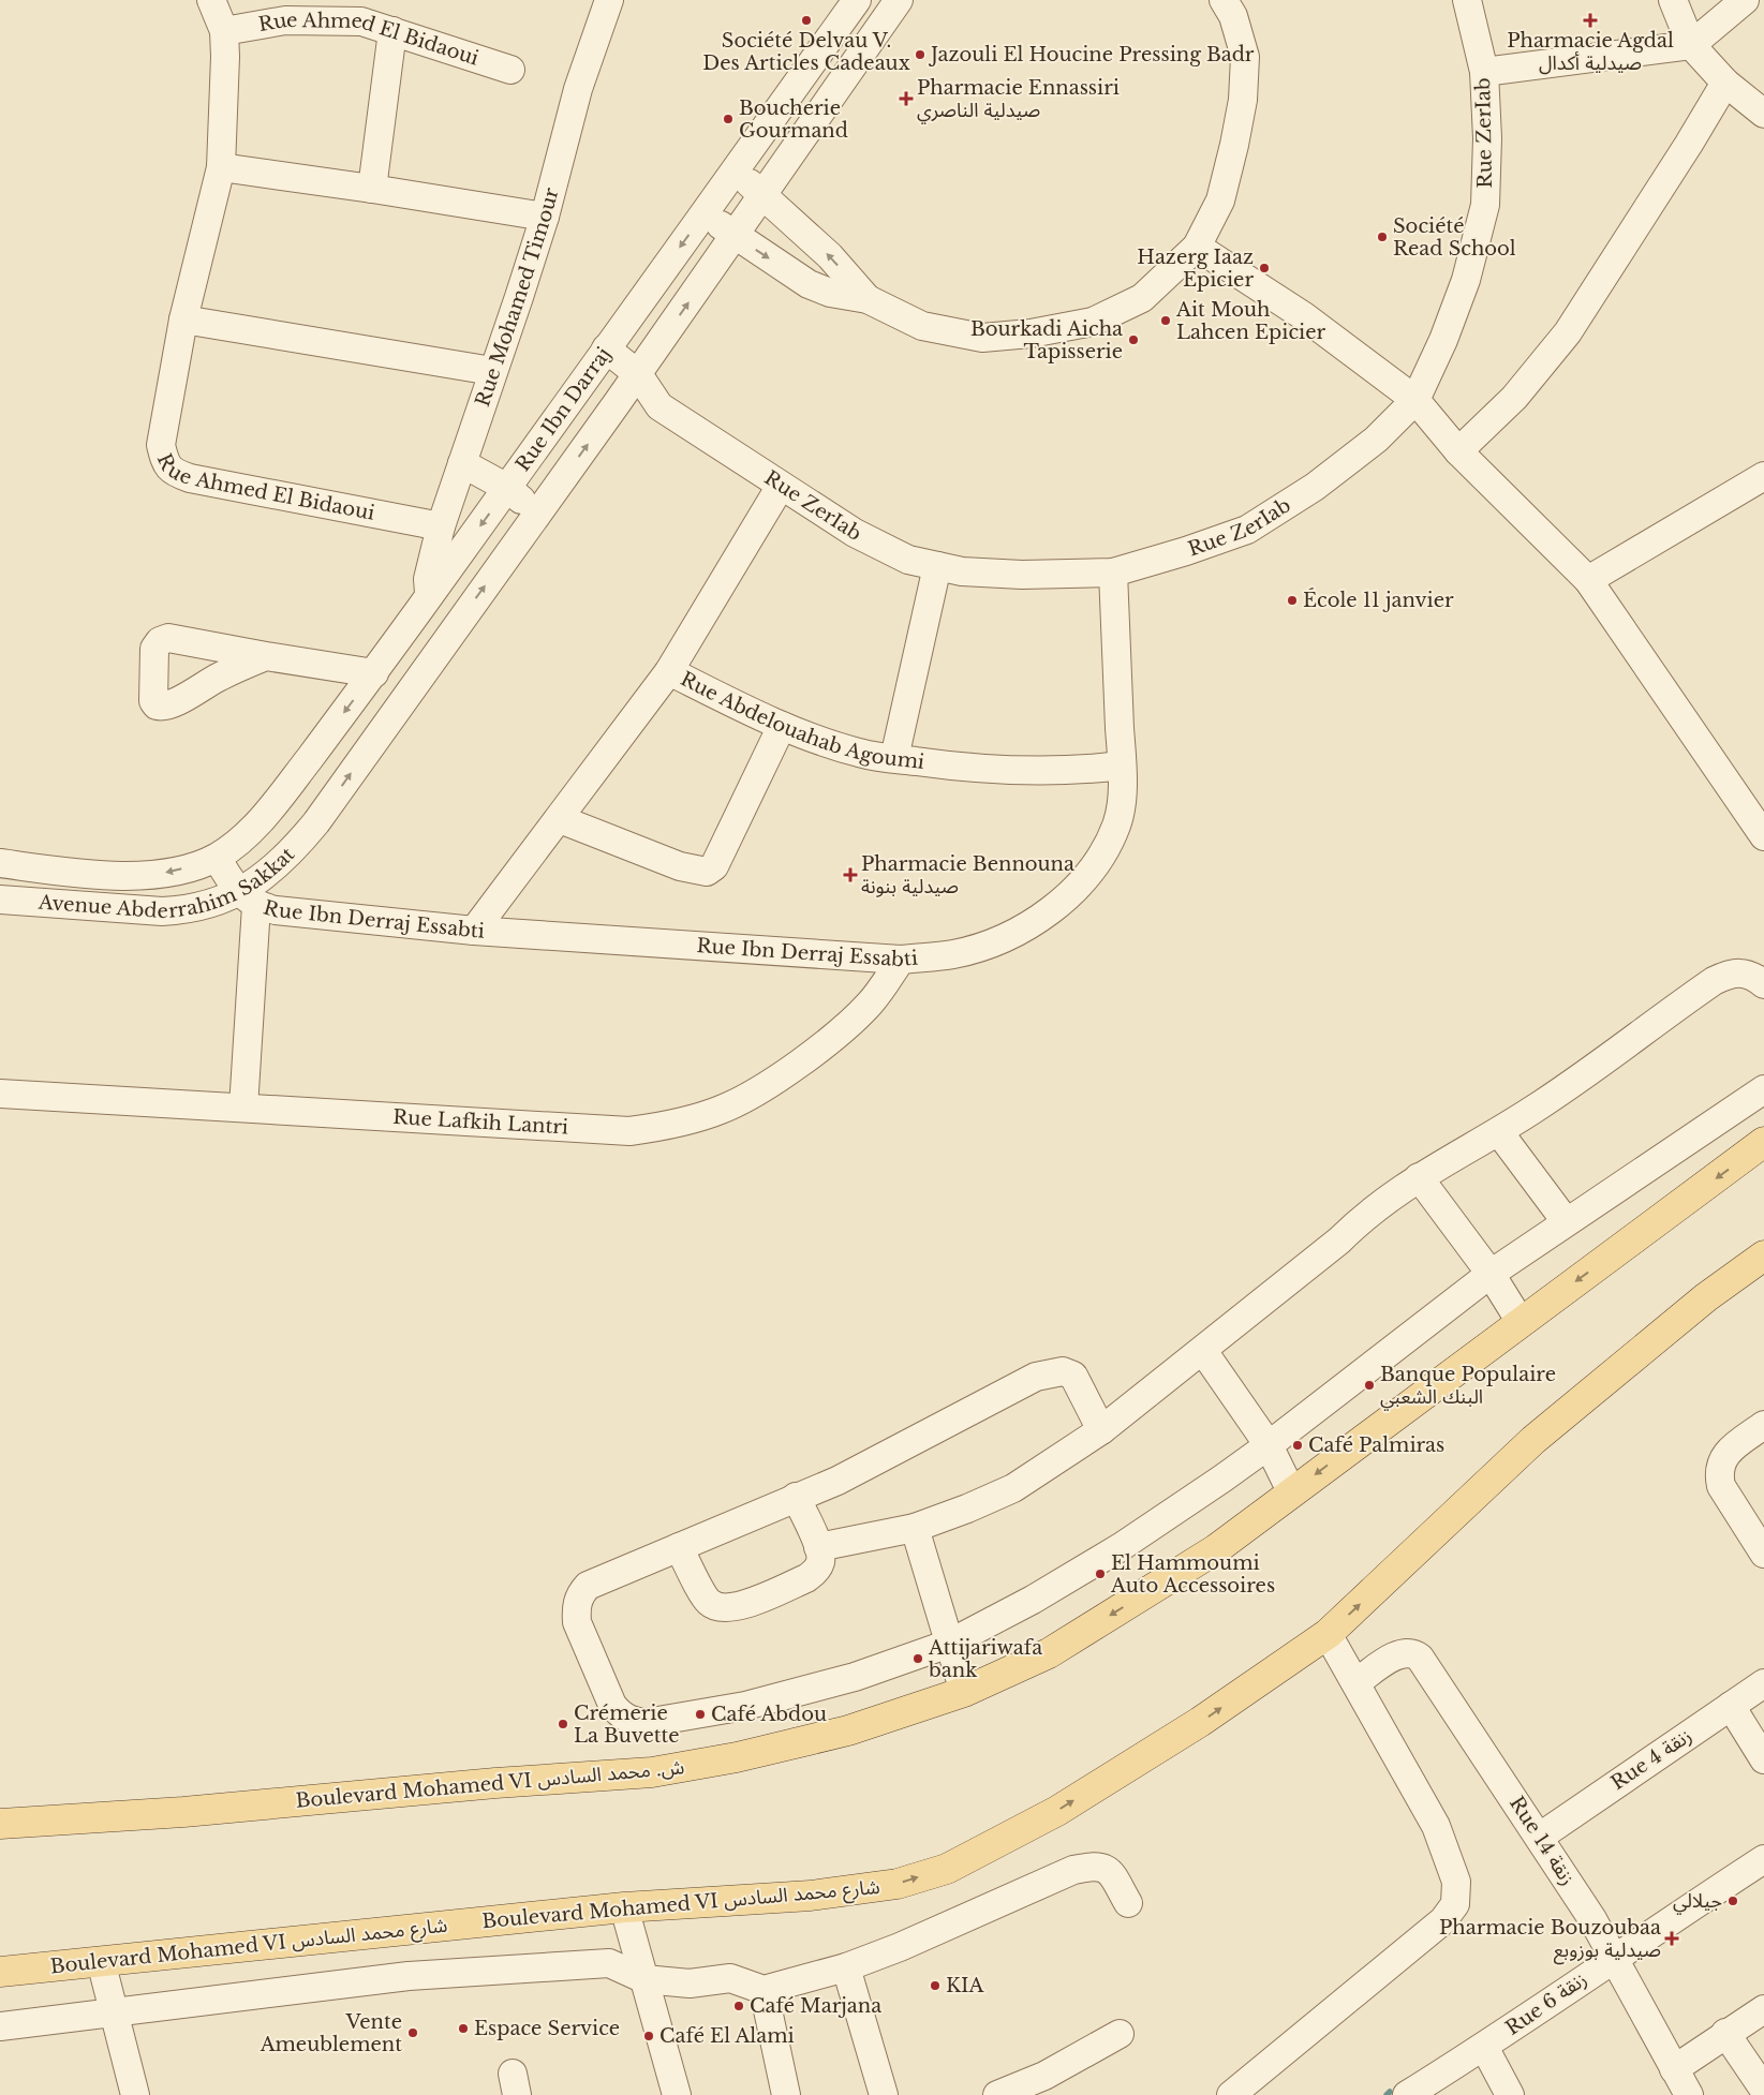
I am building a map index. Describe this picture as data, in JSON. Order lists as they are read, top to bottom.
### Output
{
  "streets": {
    "main road": ["Boulevard Mohamed VI ش. محمد السادس", "Boulevard Mohamed VI شارع محمد السادس"],
    "street": [
      "Rue Ahmed El Bidaoui",
      "Rue ZerIab",
      "Rue Mohamed Timour",
      "Rue Ibn Darraj",
      "Rue Abdelouahab Agoumi",
      "Avenue Abderrahim Sakkat",
      "Rue Ibn Derraj Essabti",
      "Rue Lafkih Lantri",
      "Rue 4 زنقة",
      "Rue 14 زنقة",
      "Rue 6 زنقة"
    ]
  },
  "crossings": [
    ["Rue Ahmed El Bidaoui", "Rue Mohamed Timour"],
    ["Rue ZerIab", "Rue Ibn Darraj"],
    ["Rue ZerIab", "Rue Abdelouahab Agoumi"],
    ["Rue ZerIab", "Rue Ibn Derraj Essabti"],
    ["Rue Mohamed Timour", "Rue Ibn Darraj"],
    ["Rue Ibn Darraj", "Avenue Abderrahim Sakkat"],
    ["Rue Abdelouahab Agoumi", "Rue Ibn Derraj Essabti"],
    ["Avenue Abderrahim Sakkat", "Rue Ibn Derraj Essabti"],
    ["Rue Ibn Derraj Essabti", "Rue Lafkih Lantri"],
    ["Rue 4 زنقة", "Rue 14 زنقة"],
    ["Rue 14 زنقة", "Rue 6 زنقة"]
  ],
  "one_way": ["Boulevard Mohamed VI ش. محمد السادس", "Boulevard Mohamed VI شارع محمد السادس"],
  "places": {
    "other": [
      "Société Delvau V. Des Articles Cadeaux",
      "Jazouli El Houcine Pressing Badr",
      "Boucherie Gourmand",
      "Société Read School",
      "Hazerg Iaaz Epicier",
      "Ait Mouh Lahcen Epicier",
      "Bourkadi Aicha Tapisserie",
      "École 11 janvier",
      "Banque Populaire البنك الشعبي",
      "Café Palmiras",
      "El Hammoumi Auto Accessoires",
      "Attijariwafa bank",
      "Café Abdou",
      "Crémerie La Buvette",
      "جيلالي",
      "KIA",
      "Café Marjana",
      "Espace Service",
      "Vente Ameublement",
      "Café El Alami"
    ],
    "health": [
      "Pharmacie Agdal صيدلية أكدال",
      "Pharmacie Ennassiri صيدلية الناصري",
      "Pharmacie Bennouna صيدلية بنونة",
      "Pharmacie Bouzoubaa صيدلية بوزوبع"
    ]
  }
}
